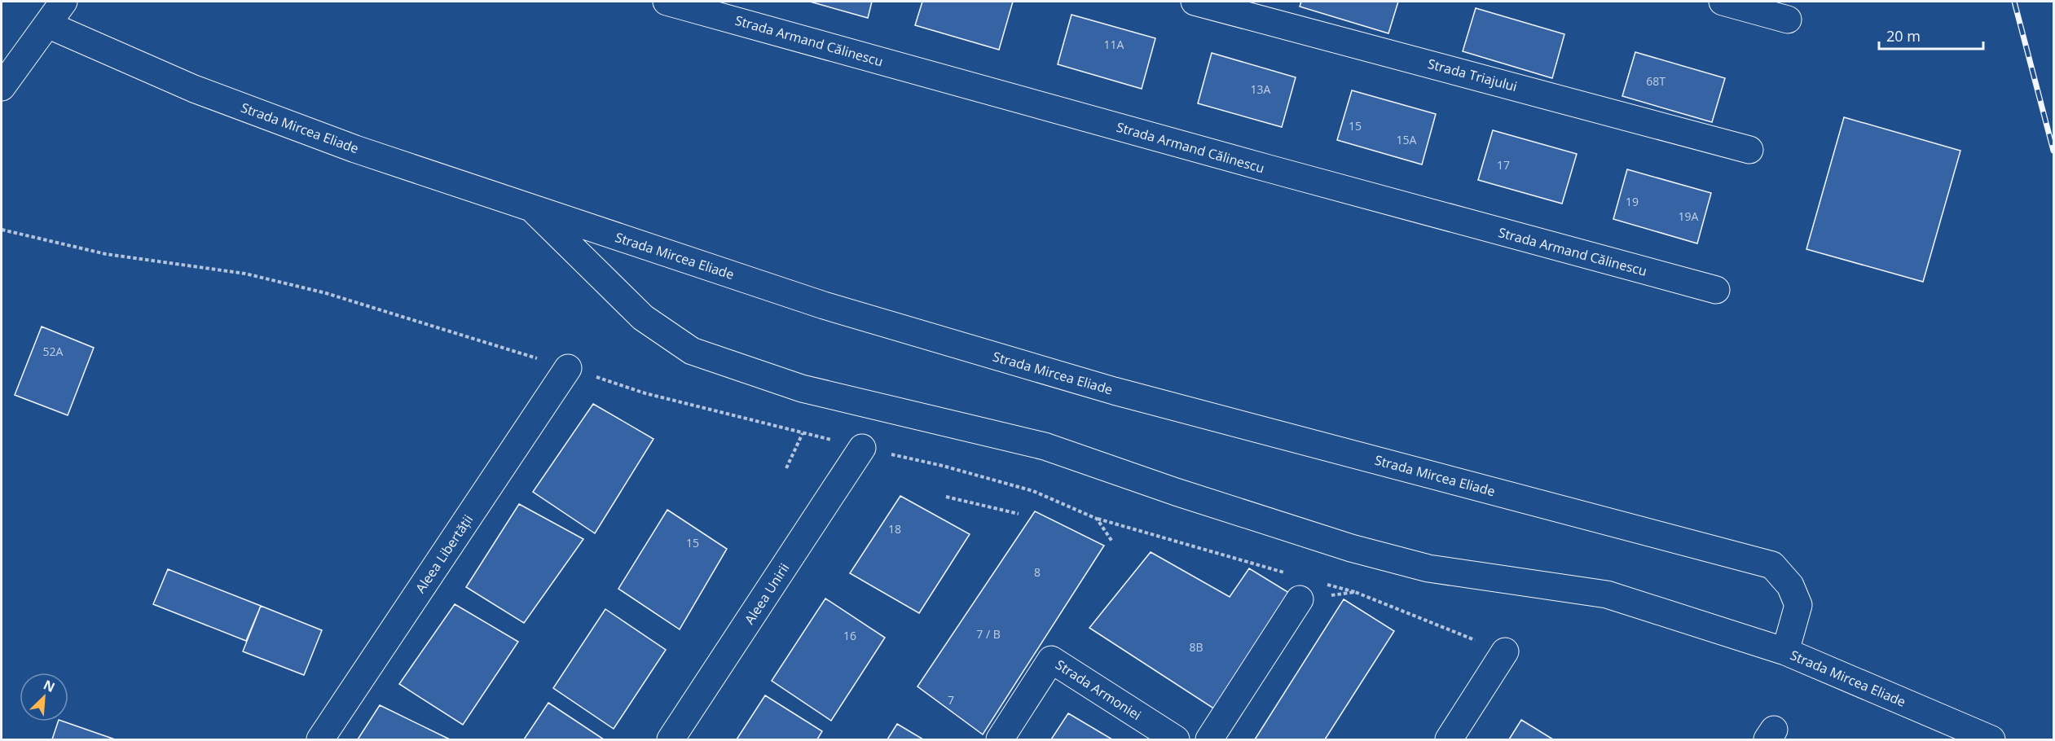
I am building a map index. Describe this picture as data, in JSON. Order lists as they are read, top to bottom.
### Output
{
  "streets": {
    "street": [
      "Strada Armand Călinescu",
      "Strada Triajului",
      "Strada Mircea Eliade",
      "Aleea Libertății",
      "Aleea Unirii",
      "Strada Armoniei"
    ]
  },
  "house_numbers": [
    "11A",
    "68T",
    "13A",
    "15",
    "15A",
    "17",
    "19",
    "19A",
    "52A",
    "18",
    "15",
    "8",
    "7 / B",
    "16",
    "8B",
    "7"
  ],
  "scale_bar": "20 m",
  "north": "top right"
}
